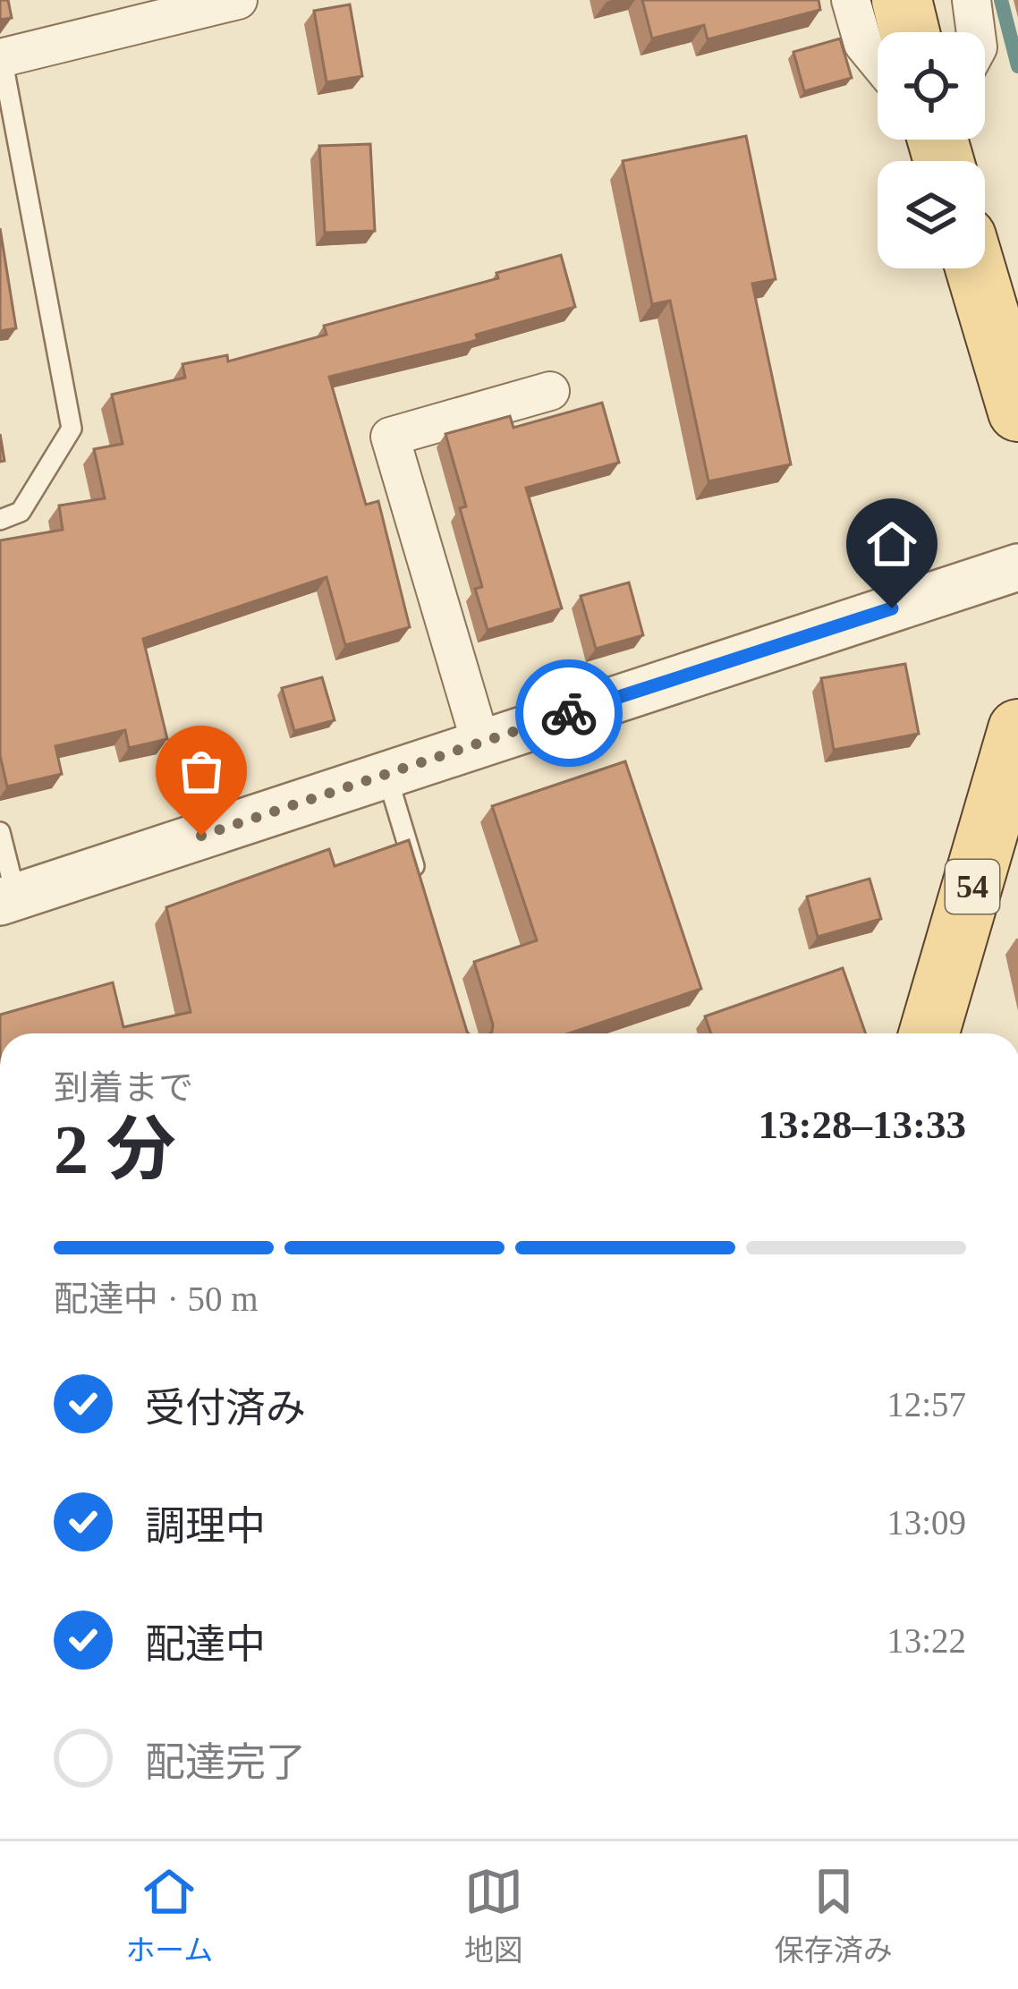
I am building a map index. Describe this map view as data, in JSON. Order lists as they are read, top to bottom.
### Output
{
  "streets": {
    "main road": ["54"]
  },
  "page": {
    "heading": ["2 分", "到着まで", "13:28–13:33"],
    "bar": "配達中 · 50 m",
    "list": [
      ["受付済み", "12:57"],
      ["調理中", "13:09"],
      ["配達中", "13:22"],
      "配達完了"
    ],
    "tabs": ["ホーム", "地図", "保存済み"]
  }
}
